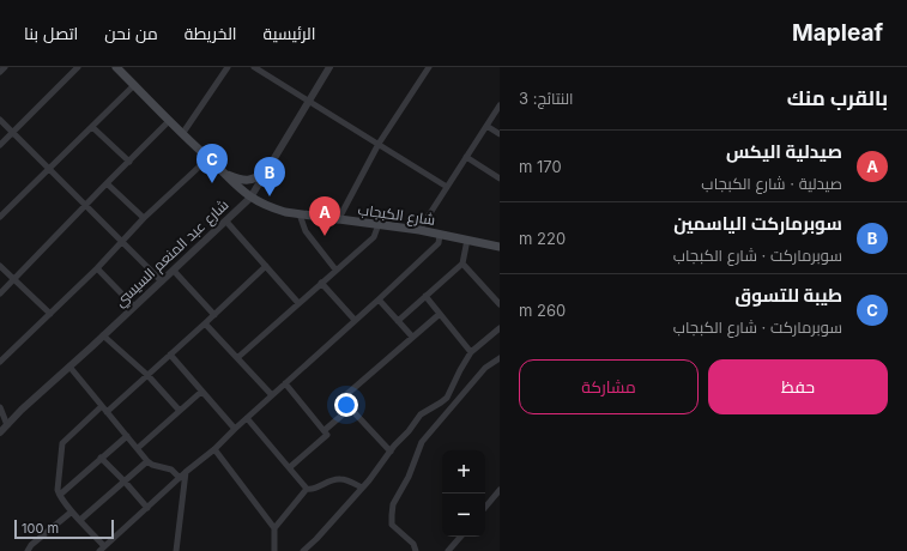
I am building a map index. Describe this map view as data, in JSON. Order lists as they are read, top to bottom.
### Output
{
  "streets": {
    "main road": ["شارع الكبجاب"],
    "street": ["شارع عبد المنعم السيسي"]
  },
  "crossings": [
    ["شارع الكبجاب", "شارع عبد المنعم السيسي"]
  ],
  "scale_bar": "100 m",
  "page": {
    "header": "Mapleaf",
    "nav": [
      "الرئيسية",
      "الخريطة",
      "من نحن",
      "اتصل بنا"
    ],
    "heading": ["بالقرب منك", "النتائج: 3"],
    "list": [
      {
        "mark": "A",
        "name": "صيدلية اليكس",
        "note": "صيدلية · شارع الكبجاب",
        "value": "170 m"
      },
      {
        "mark": "B",
        "name": "سوبرماركت الياسمين",
        "note": "سوبرماركت · شارع الكبجاب",
        "value": "220 m"
      },
      {
        "mark": "C",
        "name": "طيبة للتسوق",
        "note": "سوبرماركت · شارع الكبجاب",
        "value": "260 m"
      }
    ],
    "pins": ["C", "B", "A"],
    "buttons": ["حفظ", "مشاركة"],
    "map_buttons": ["+", "−"],
    "scale": "100 m"
  }
}
